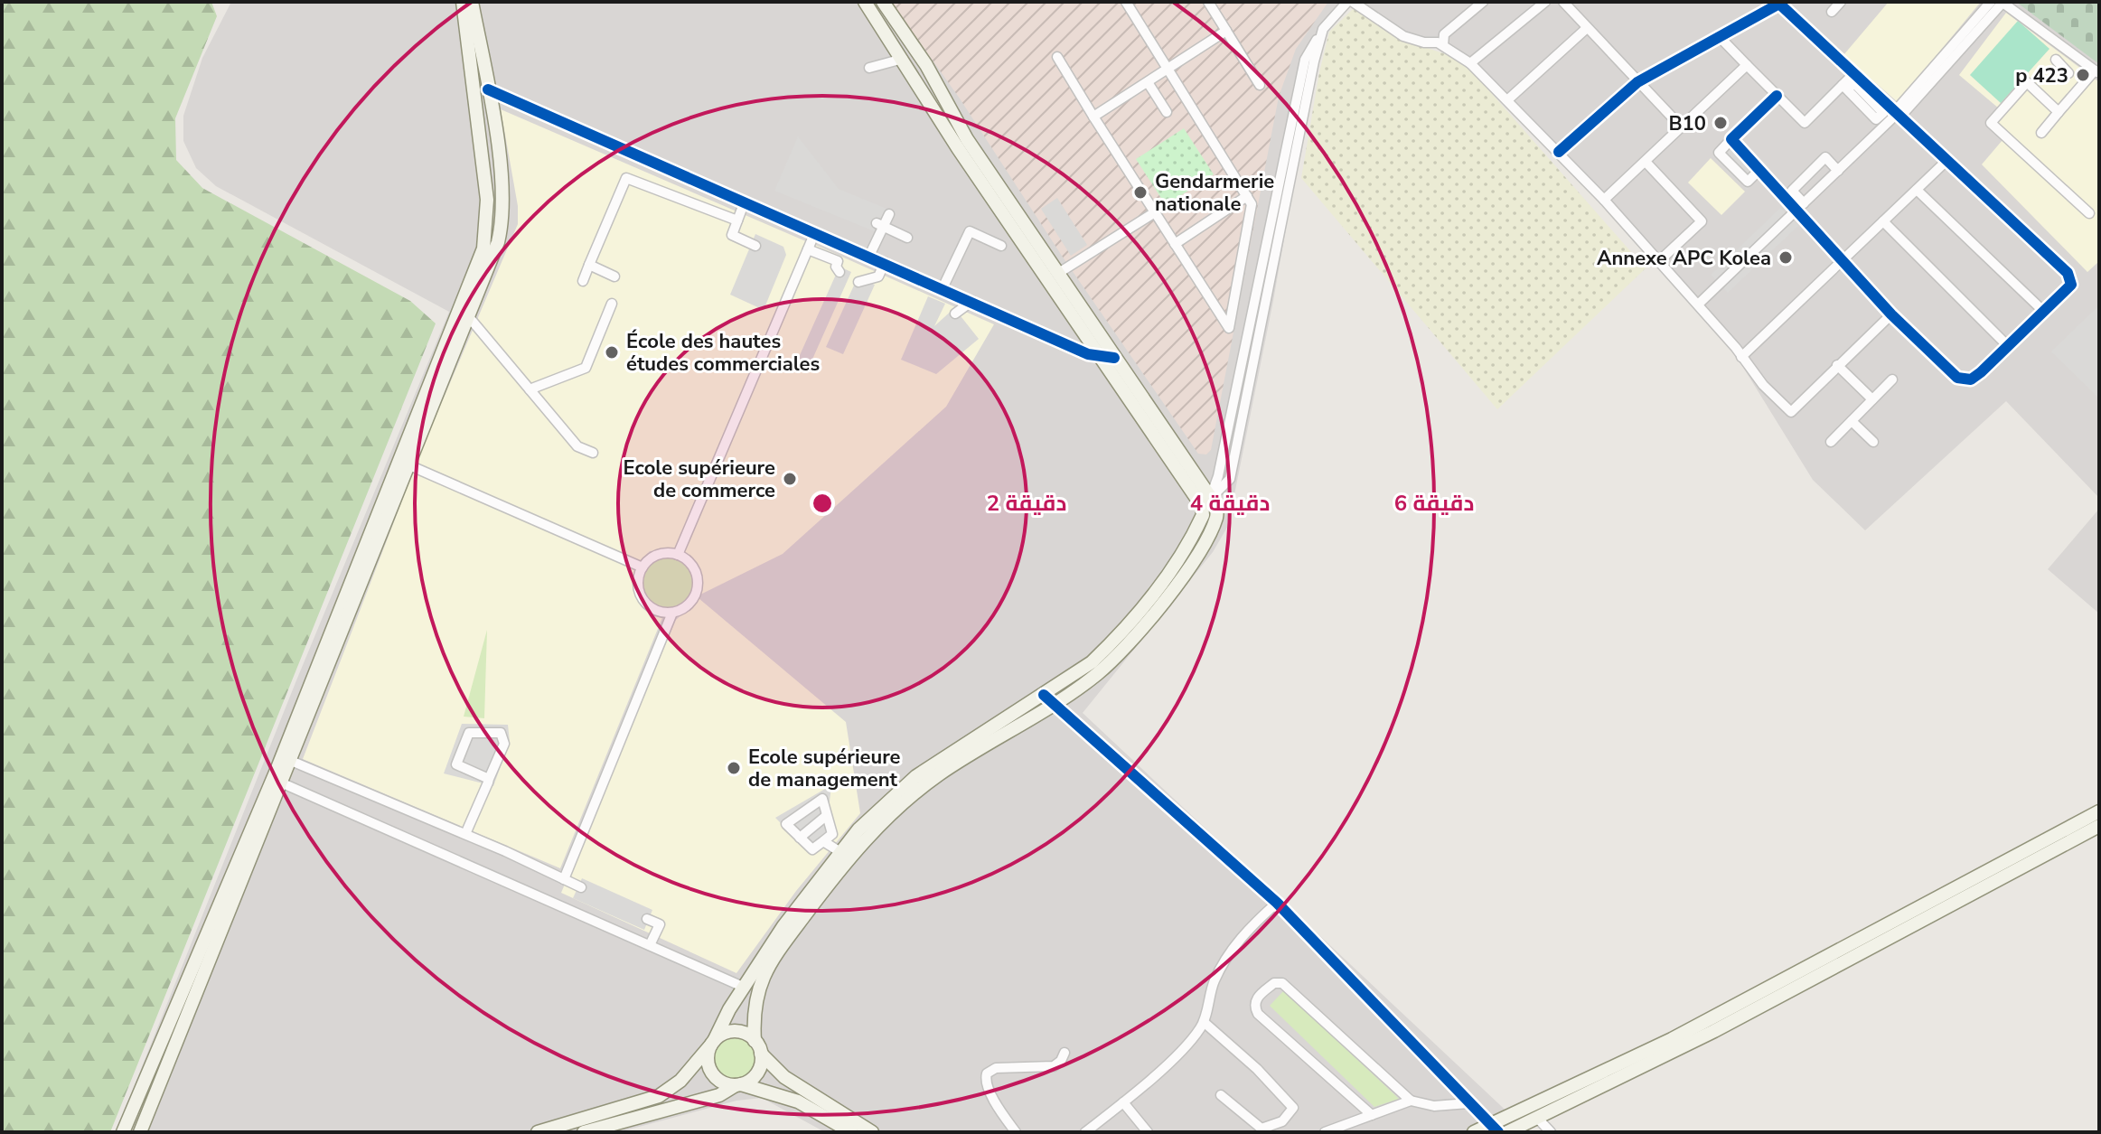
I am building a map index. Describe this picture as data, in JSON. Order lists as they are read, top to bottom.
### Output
{
  "places": [
    "p 423",
    "B10",
    "Gendarmerie nationale",
    "Annexe APC Kolea",
    "École des hautes études commerciales",
    "Ecole supérieure de commerce",
    "Ecole supérieure de management"
  ],
  "rings": ["2 دقيقة", "4 دقيقة", "6 دقيقة"]
}
